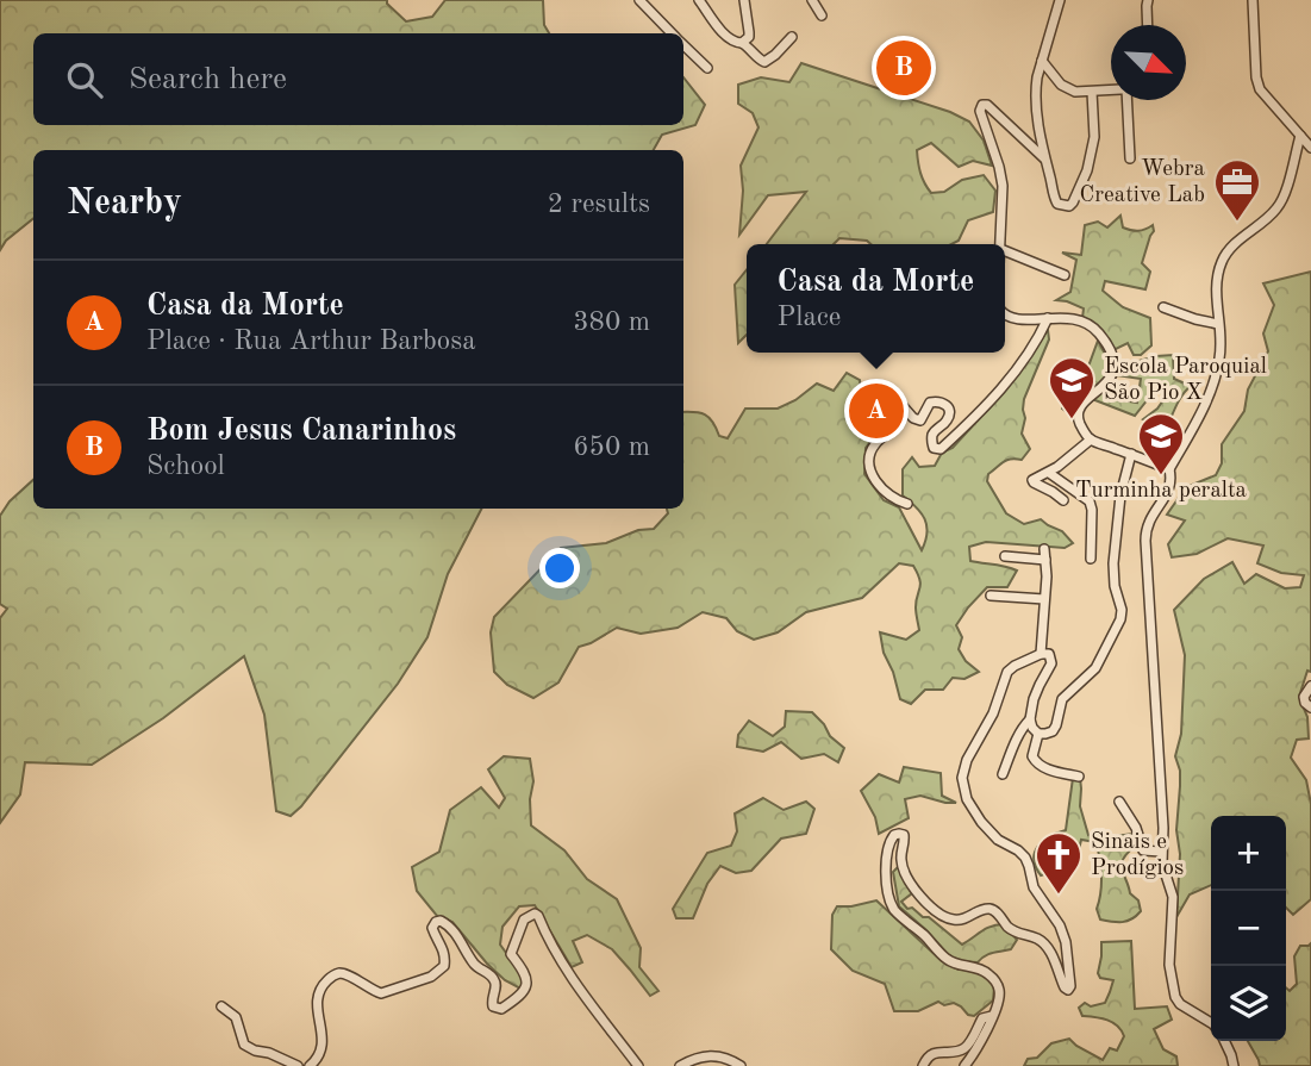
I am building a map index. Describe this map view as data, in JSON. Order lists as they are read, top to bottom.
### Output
{
  "places": {
    "office": ["Webra Creative Lab"],
    "school or university": ["Escola Paroquial São Pio X", "Turminha peralta"],
    "church": ["Sinais e Prodígios"]
  },
  "north": "bottom right",
  "page": {
    "search": "Search here",
    "pins": ["B", "A"],
    "heading": ["Nearby", "2 results"],
    "popup": ["Casa da Morte", "Place"],
    "list": [
      {
        "mark": "A",
        "name": "Casa da Morte",
        "note": "Place · Rua Arthur Barbosa",
        "value": "380 m"
      },
      {
        "mark": "B",
        "name": "Bom Jesus Canarinhos",
        "note": "School",
        "value": "650 m"
      }
    ],
    "map_buttons": ["+", "−"]
  }
}
